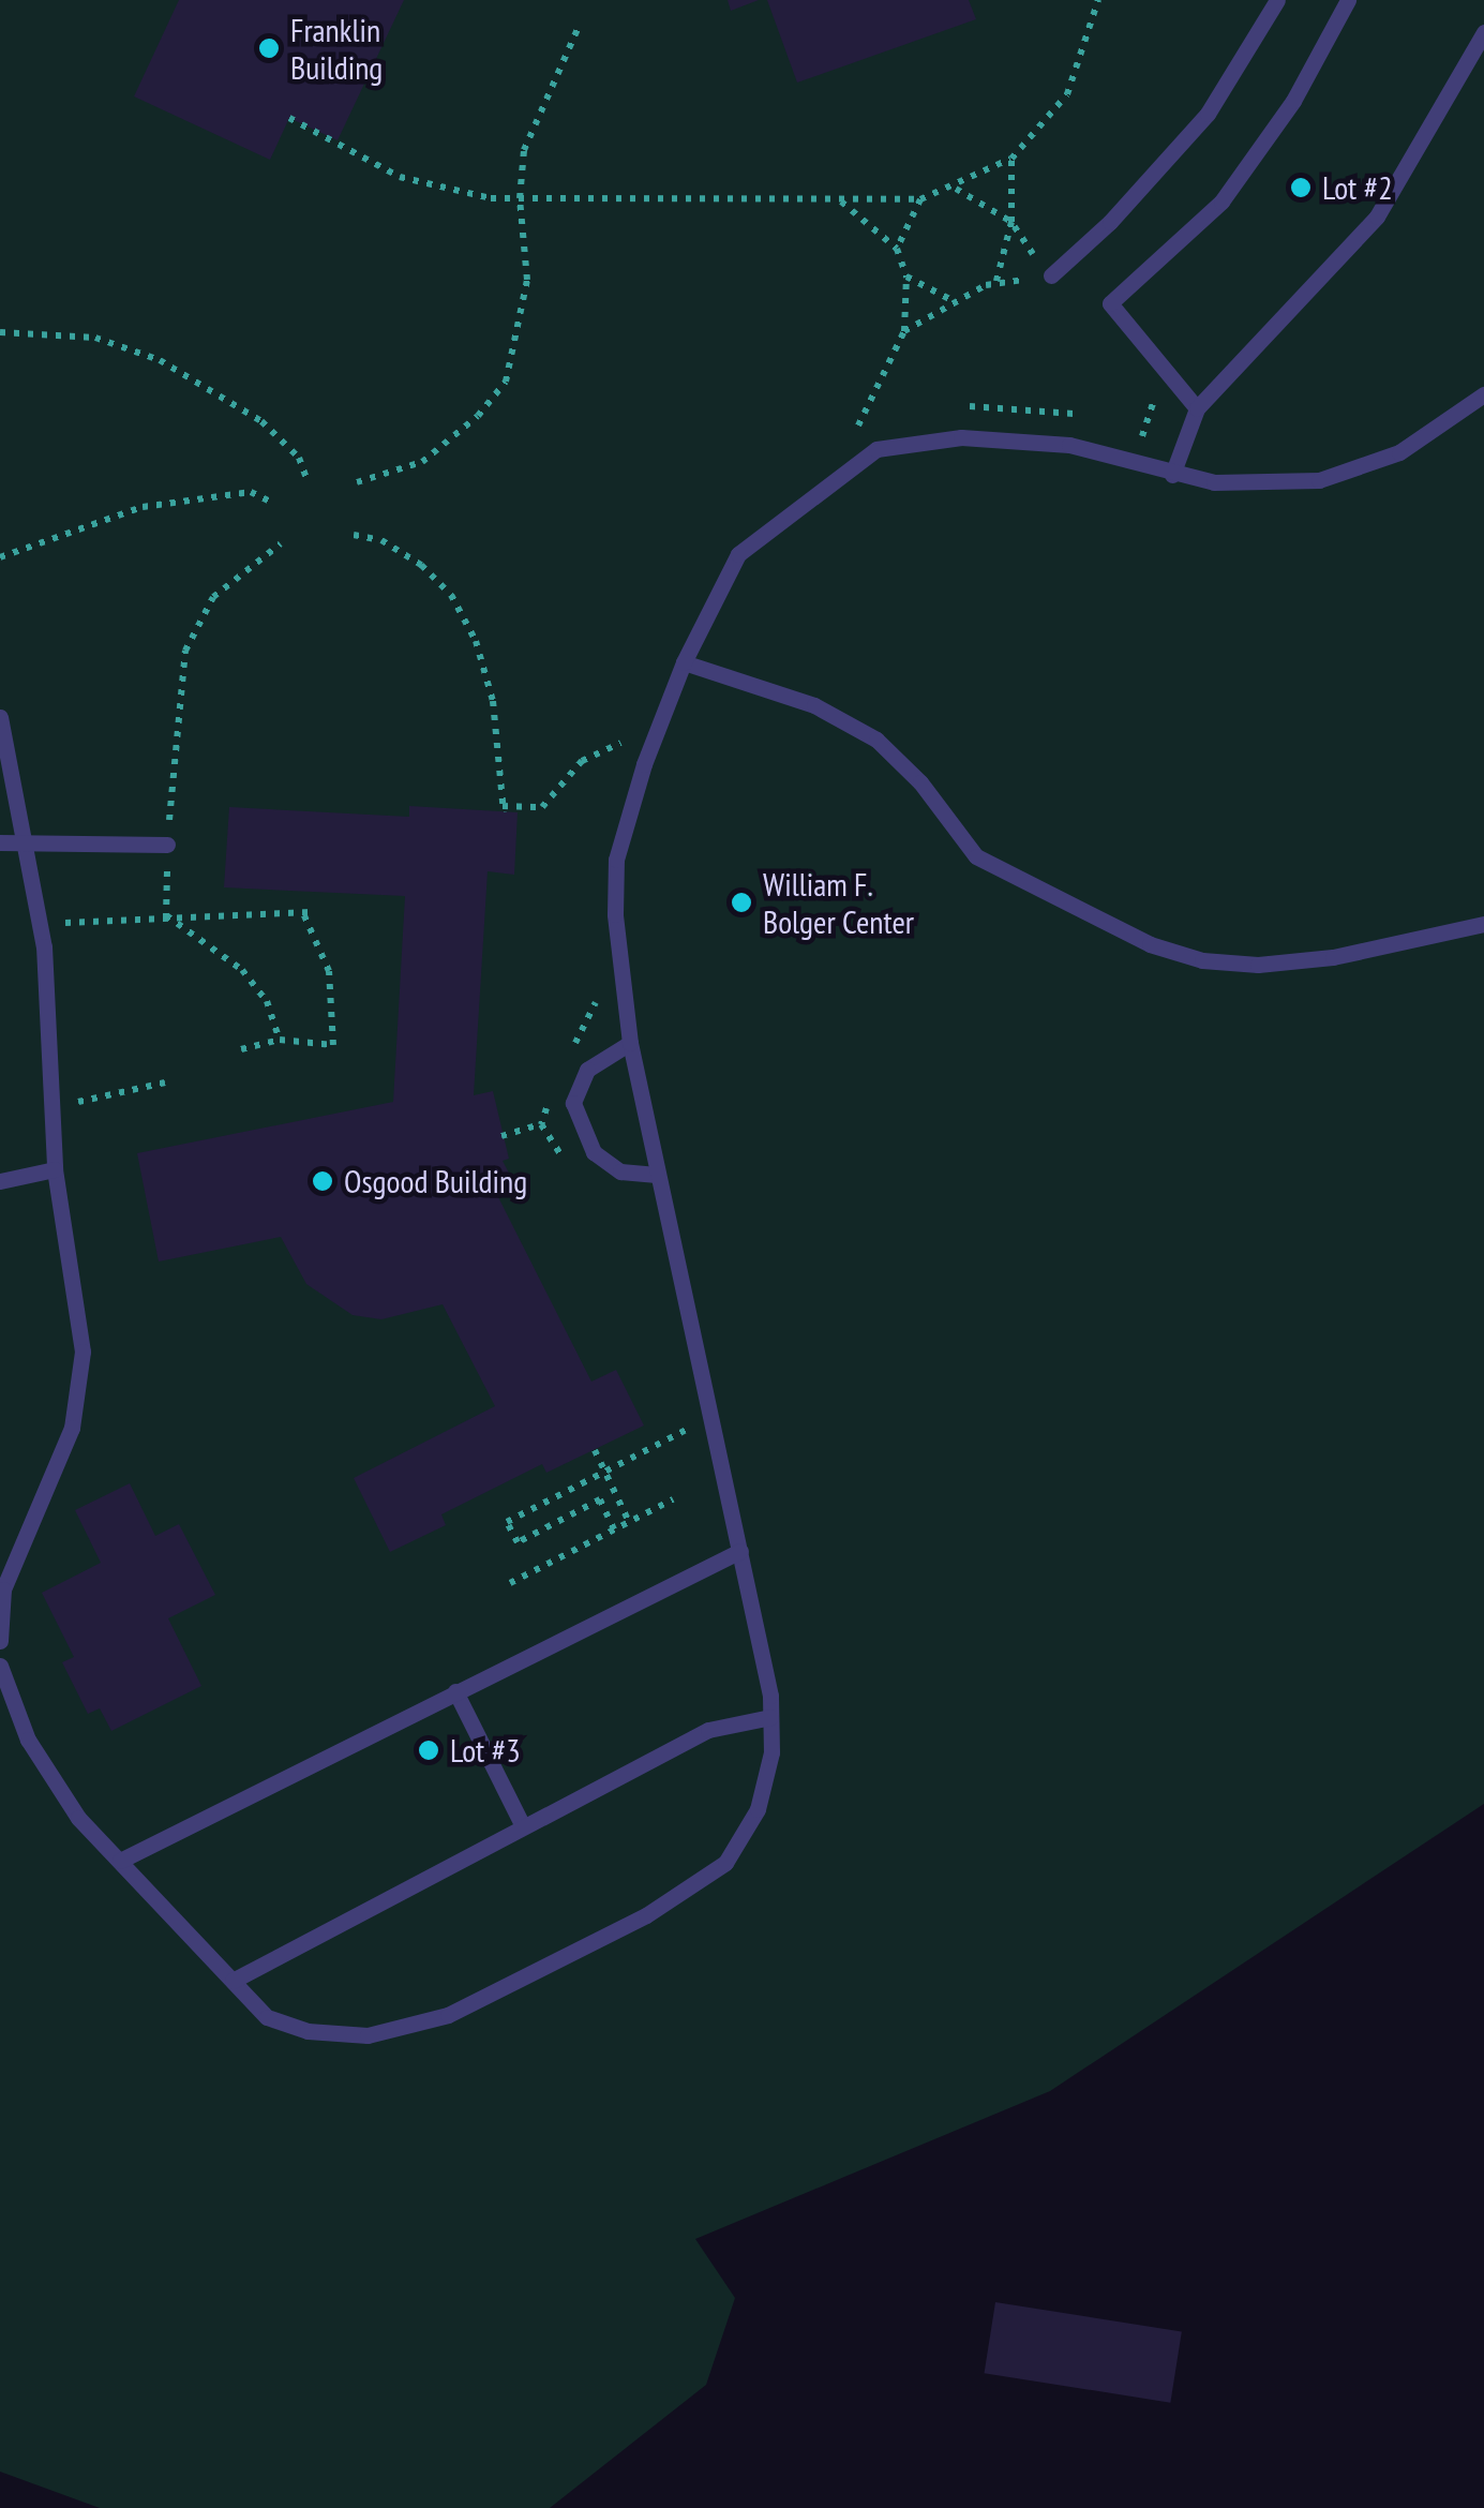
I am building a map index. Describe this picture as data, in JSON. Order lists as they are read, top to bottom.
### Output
{
  "places": [
    "Franklin Building",
    "Lot #2",
    "William F. Bolger Center",
    "Osgood Building",
    "Lot #3"
  ]
}
